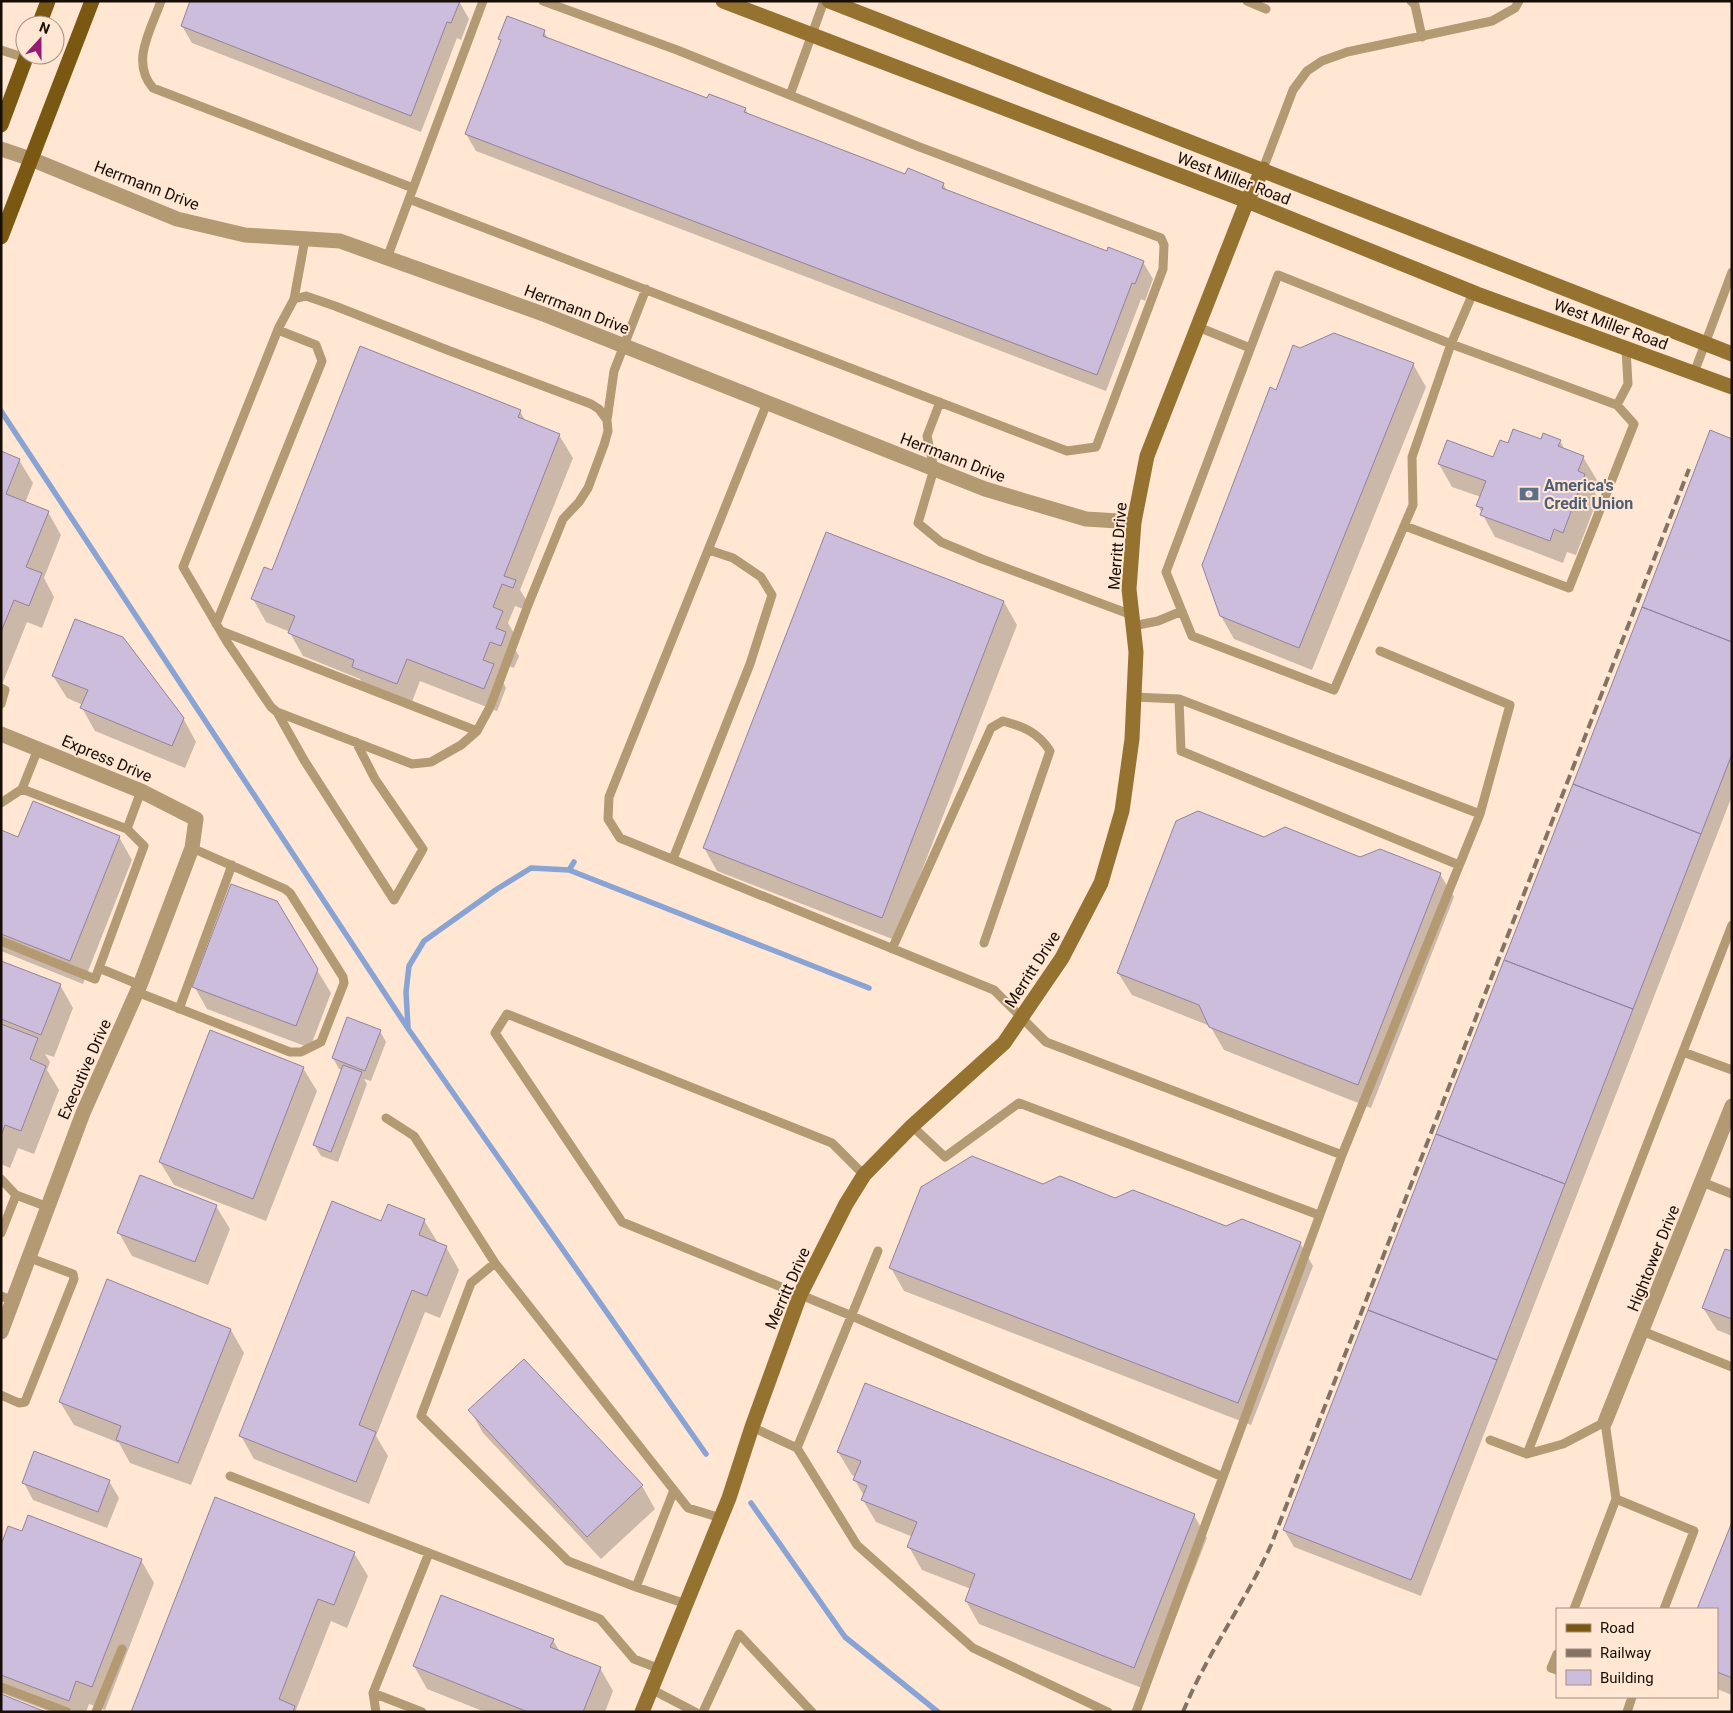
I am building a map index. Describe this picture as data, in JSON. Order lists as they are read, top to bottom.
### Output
{
  "streets": {
    "main road": ["West Miller Road", "Merritt Drive"],
    "street": [
      "Herrmann Drive",
      "Express Drive",
      "Executive Drive",
      "Hightower Drive"
    ]
  },
  "crossings": [
    ["West Miller Road", "Merritt Drive"],
    ["Herrmann Drive", "Merritt Drive"],
    ["Express Drive", "Executive Drive"]
  ],
  "places": {
    "bank": ["America's Credit Union"]
  },
  "legend": ["Road", "Railway", "Building"],
  "north": "top"
}
